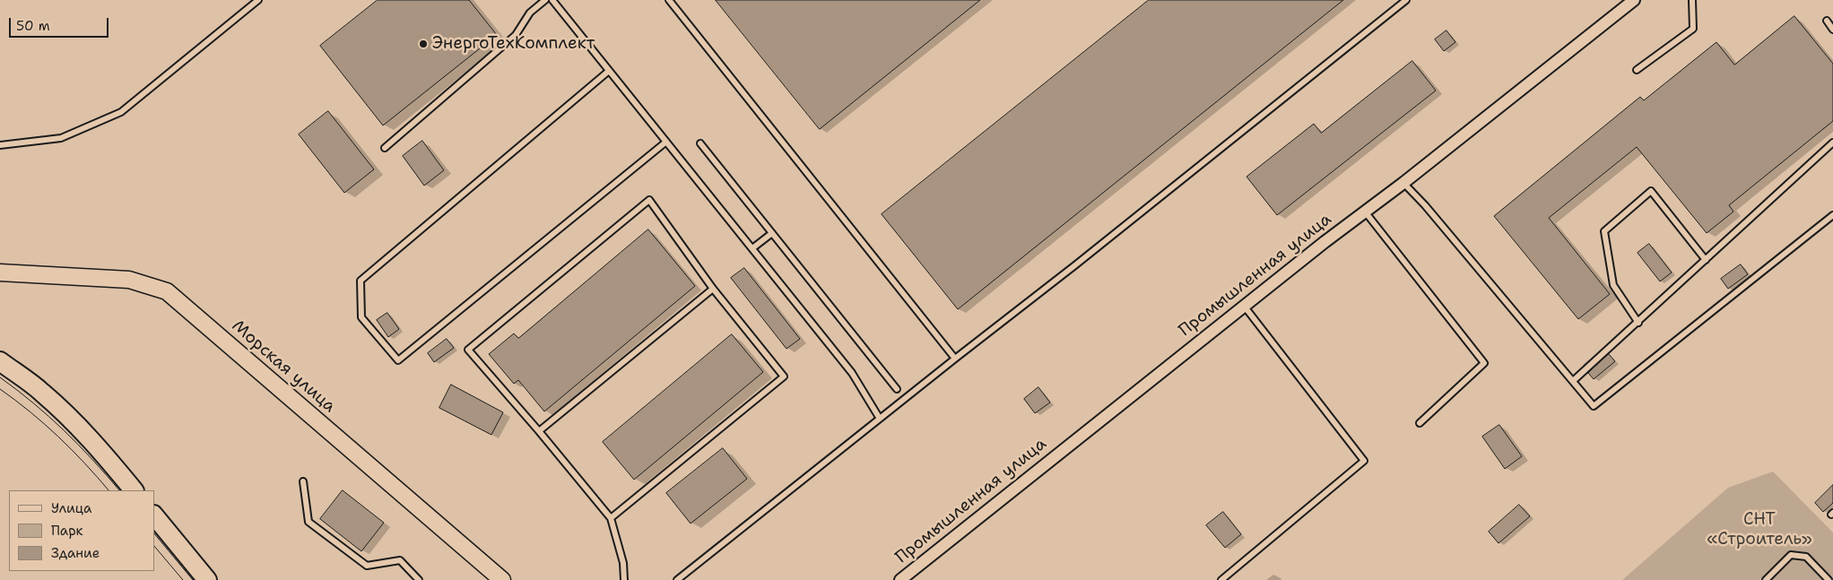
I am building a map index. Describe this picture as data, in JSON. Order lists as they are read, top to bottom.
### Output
{
  "streets": {
    "street": ["Промышленная улица", "Морская улица"]
  },
  "parks": ["СНТ «Строитель»"],
  "places": ["ЭнергоТехКомплект"],
  "legend": ["Улица", "Парк", "Здание"],
  "scale_bar": "50 m"
}
